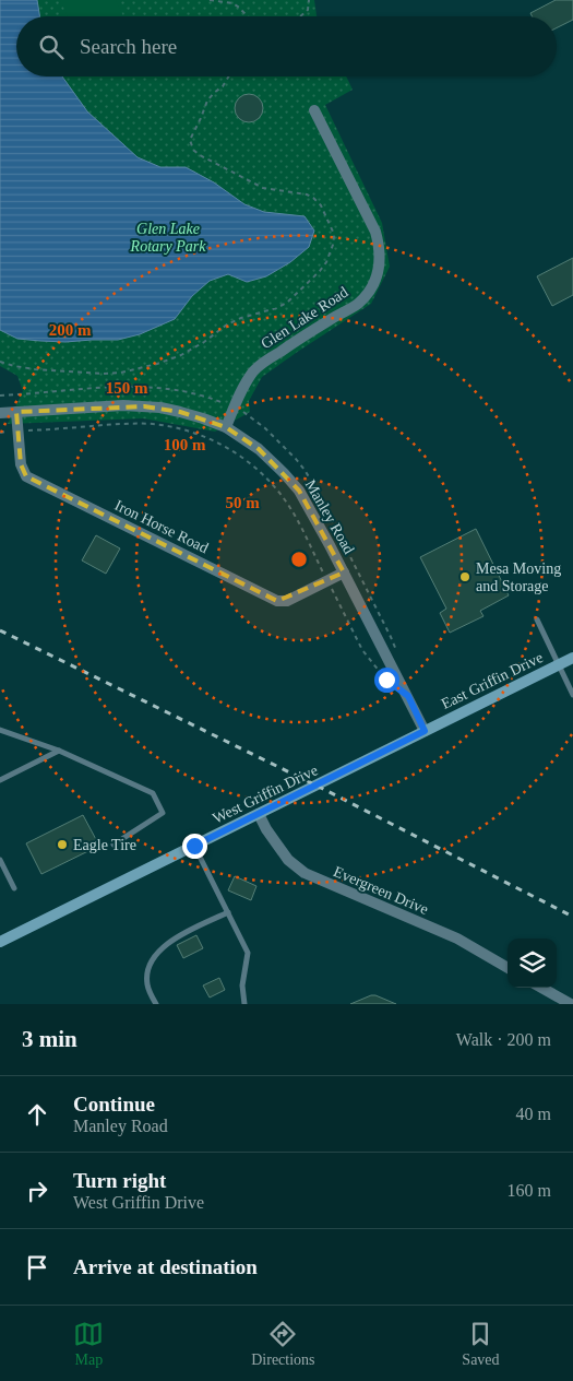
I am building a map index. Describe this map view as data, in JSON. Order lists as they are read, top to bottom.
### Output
{
  "streets": {
    "main road": ["East Griffin Drive", "West Griffin Drive"],
    "street": [
      "Glen Lake Road",
      "Manley Road",
      "Iron Horse Road",
      "Evergreen Drive"
    ]
  },
  "crossings": [
    ["Glen Lake Road", "Manley Road"],
    ["Manley Road", "Iron Horse Road"],
    ["Manley Road", "East Griffin Drive"],
    ["Manley Road", "West Griffin Drive"],
    ["East Griffin Drive", "West Griffin Drive"],
    ["West Griffin Drive", "Evergreen Drive"]
  ],
  "parks": ["Glen Lake Rotary Park"],
  "places": ["Mesa Moving and Storage", "Eagle Tire"],
  "page": {
    "search": "Search here",
    "heading": ["3 min", "Walk · 200 m"],
    "list": [
      ["Continue", "Manley Road", "40 m"],
      ["Turn right", "West Griffin Drive", "160 m"],
      "Arrive at destination"
    ],
    "nav": ["Map", "Directions", "Saved"]
  },
  "rings": [
    "200 m",
    "150 m",
    "100 m",
    "50 m"
  ]
}
